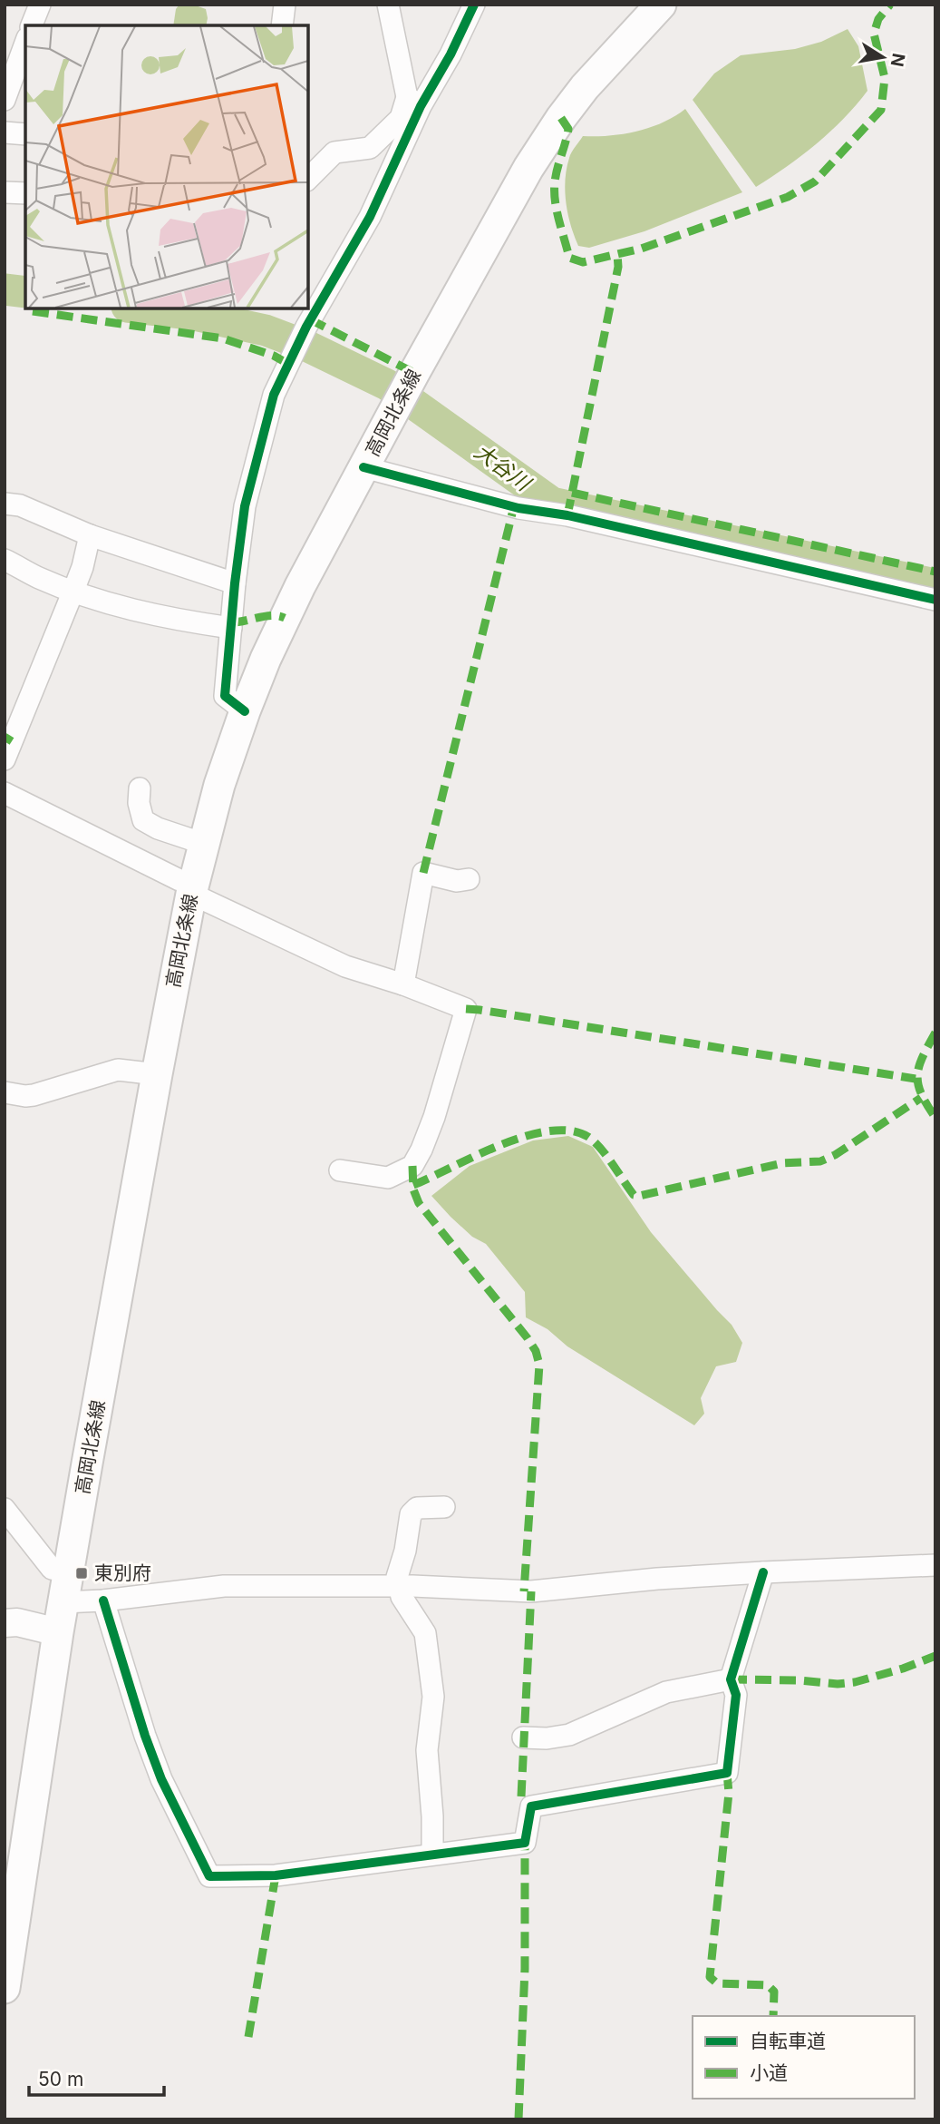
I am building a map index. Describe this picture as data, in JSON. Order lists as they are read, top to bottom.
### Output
{
  "streets": {
    "main road": ["高岡北条線"]
  },
  "water": ["大谷川"],
  "places": {
    "transit": ["東別府"]
  },
  "legend": ["自転車道", "小道"],
  "scale_bar": "50 m",
  "north": "right"
}
